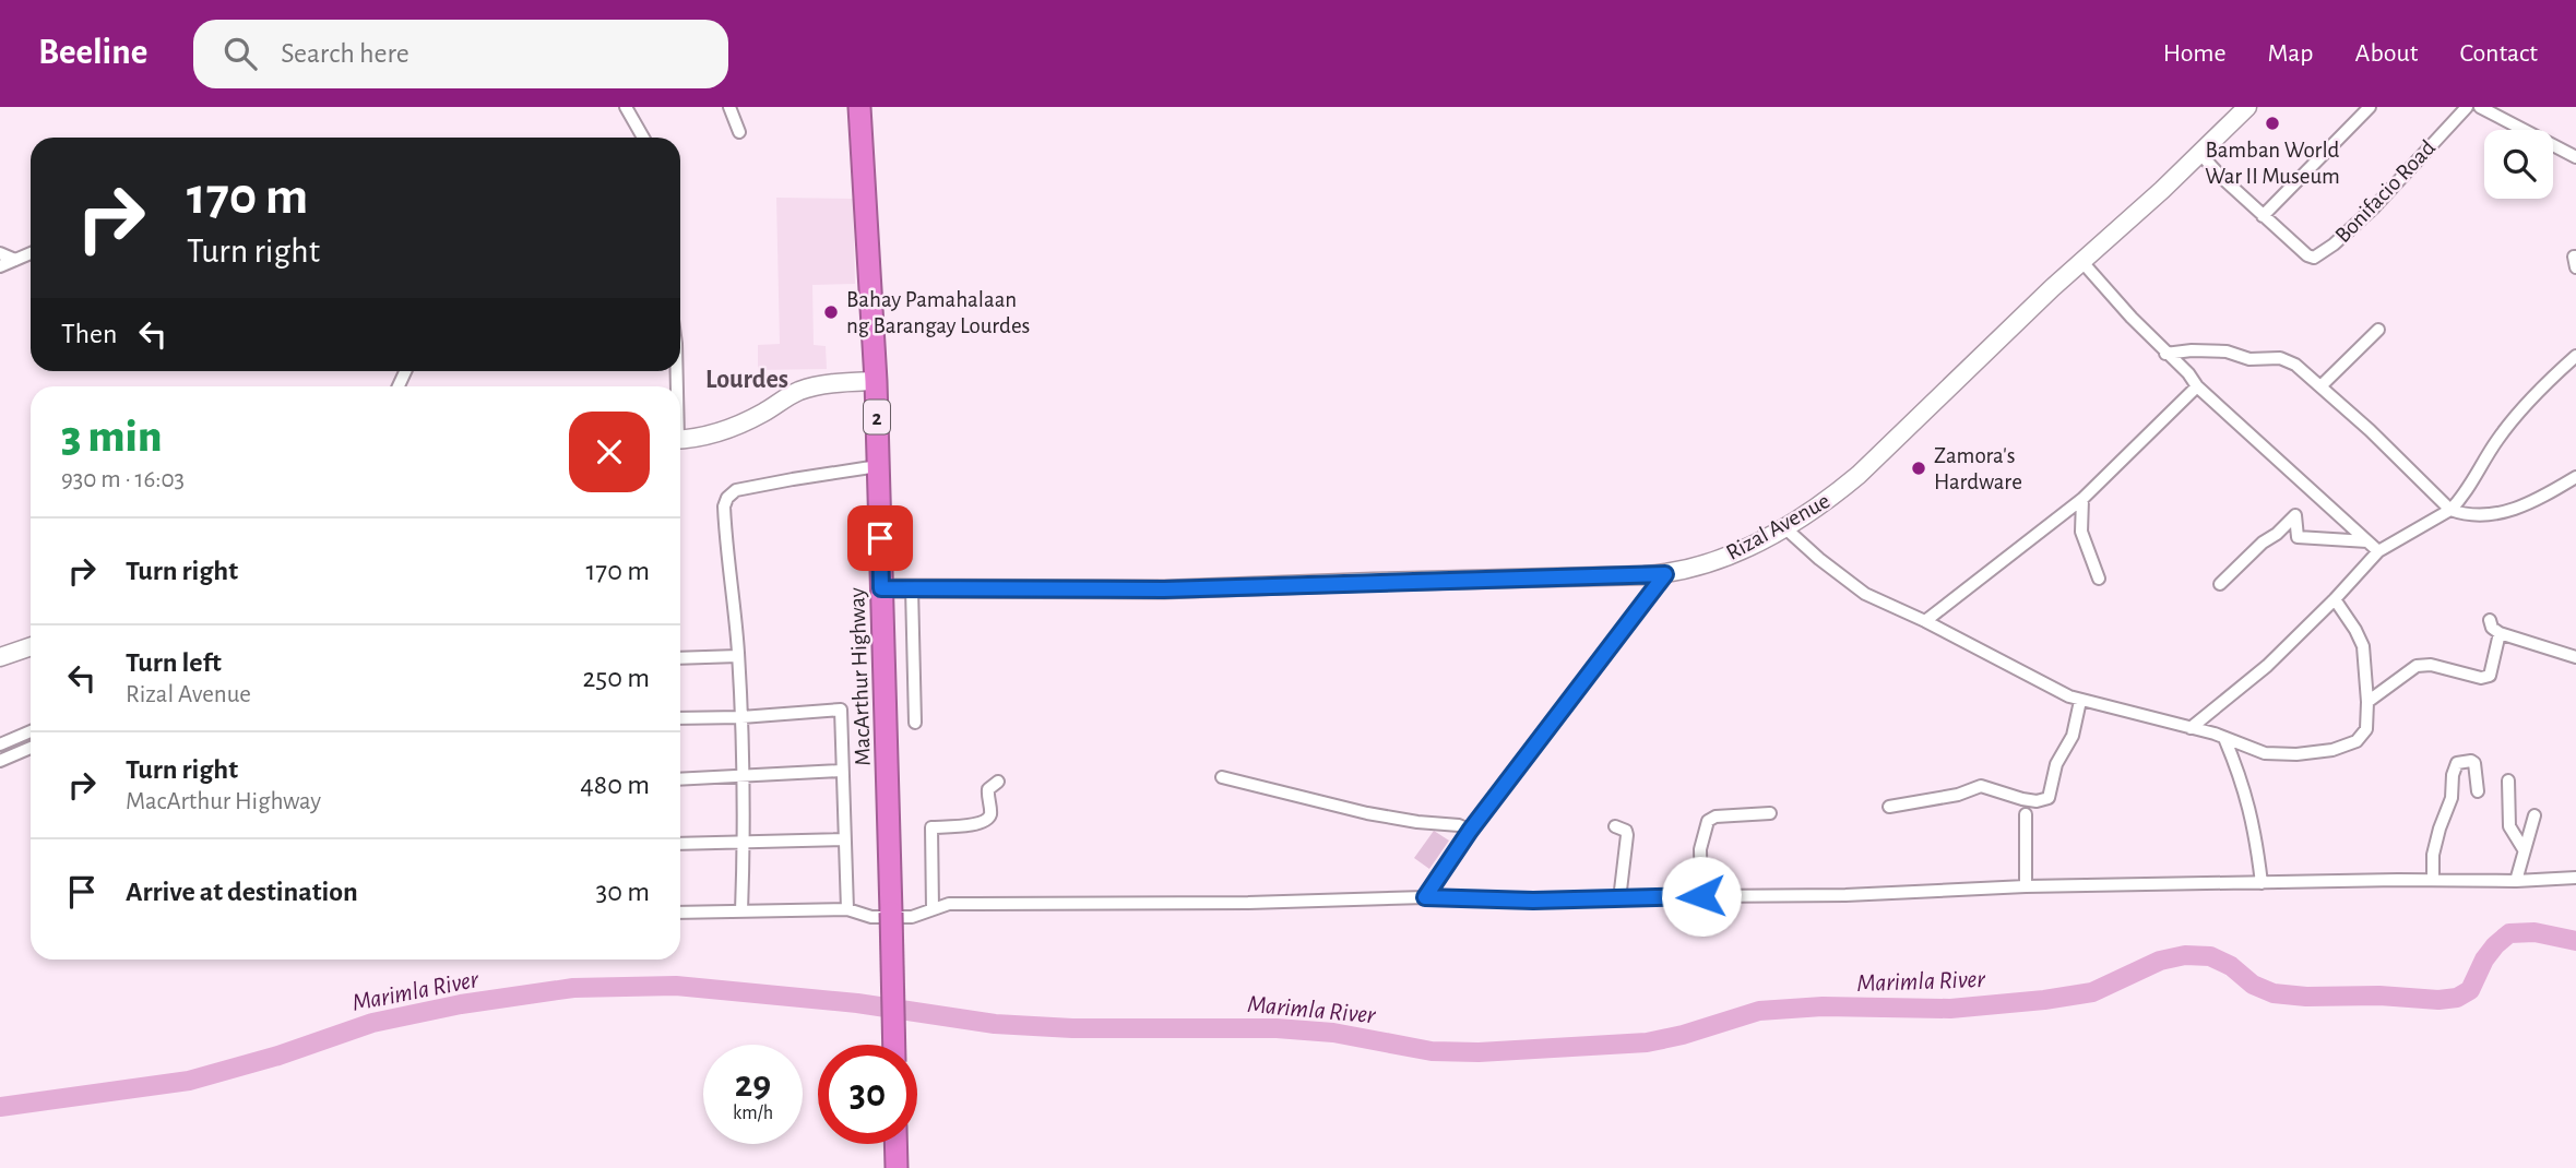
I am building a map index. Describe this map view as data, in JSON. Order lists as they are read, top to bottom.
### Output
{
  "streets": {
    "highway": ["2", "MacArthur Highway"],
    "street": ["Bonifacio Road", "Rizal Avenue"]
  },
  "crossings": [
    ["Bonifacio Road", "Rizal Avenue"],
    ["Rizal Avenue", "MacArthur Highway"]
  ],
  "districts": ["Lourdes"],
  "water": ["Marimla River"],
  "places": ["Bamban World War II Museum", "Bahay Pamahalaan ng Barangay Lourdes", "Zamora's Hardware"],
  "page": {
    "header": "Beeline",
    "search": "Search here",
    "nav": [
      "Home",
      "Map",
      "About",
      "Contact"
    ],
    "turn": ["170 m", "Turn right"],
    "then": "Then",
    "heading": ["3 min", "930 m · 16:03"],
    "list": [
      {
        "name": "Turn right",
        "value": "170 m"
      },
      {
        "name": "Turn left",
        "note": "Rizal Avenue",
        "value": "250 m"
      },
      {
        "name": "Turn right",
        "note": "MacArthur Highway",
        "value": "480 m"
      },
      {
        "name": "Arrive at destination",
        "value": "30 m"
      }
    ],
    "speed": "29 km/h",
    "limit": "30"
  }
}
